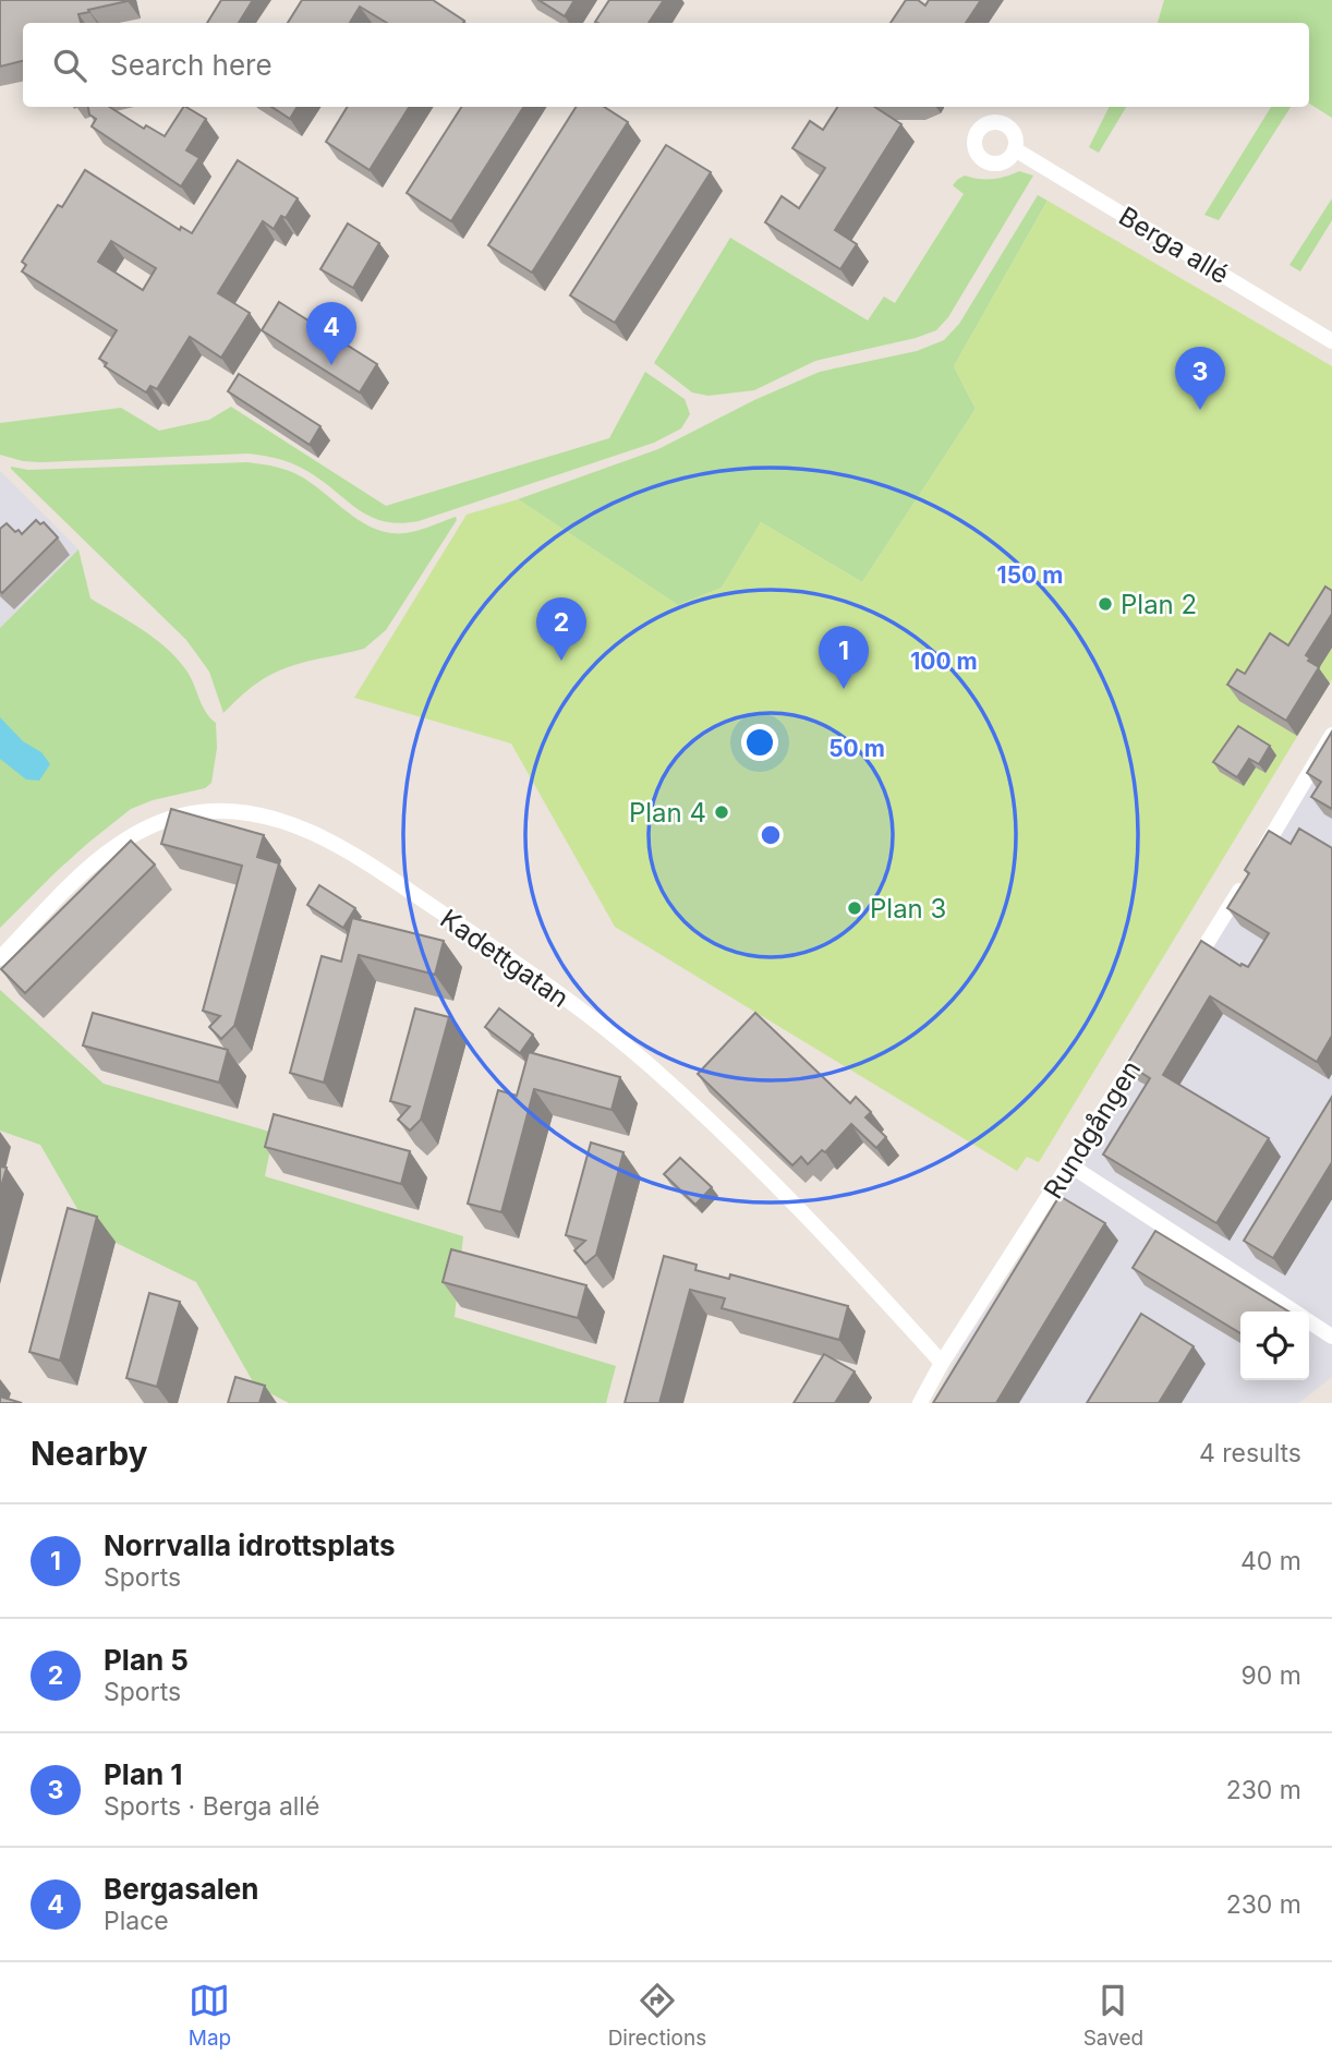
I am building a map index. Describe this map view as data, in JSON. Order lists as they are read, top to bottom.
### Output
{
  "streets": {
    "street": ["Berga allé", "Kadettgatan", "Rundgången"]
  },
  "crossings": [
    ["Kadettgatan", "Rundgången"]
  ],
  "places": ["Plan 2", "Plan 4", "Plan 3"],
  "page": {
    "search": "Search here",
    "pins": [
      "4",
      "3",
      "2",
      "1"
    ],
    "heading": ["Nearby", "4 results"],
    "list": [
      {
        "mark": "1",
        "name": "Norrvalla idrottsplats",
        "note": "Sports",
        "value": "40 m"
      },
      {
        "mark": "2",
        "name": "Plan 5",
        "note": "Sports",
        "value": "90 m"
      },
      {
        "mark": "3",
        "name": "Plan 1",
        "note": "Sports · Berga allé",
        "value": "230 m"
      },
      {
        "mark": "4",
        "name": "Bergasalen",
        "note": "Place",
        "value": "230 m"
      }
    ],
    "nav": ["Map", "Directions", "Saved"]
  },
  "rings": ["150 m", "100 m", "50 m"]
}
